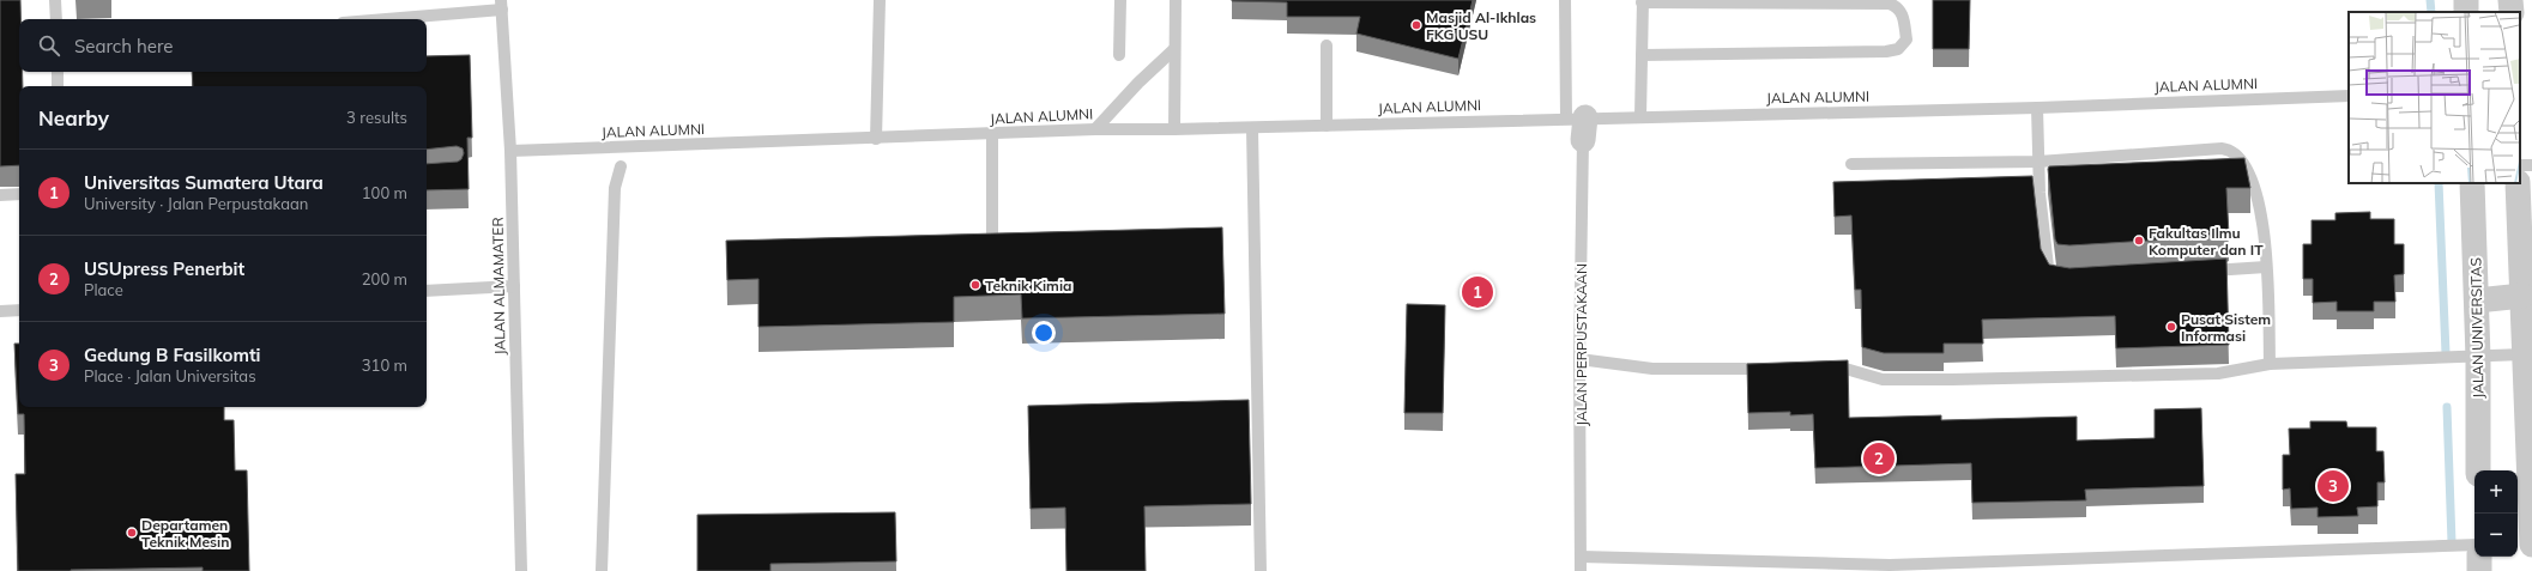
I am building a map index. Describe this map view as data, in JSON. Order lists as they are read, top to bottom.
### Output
{
  "streets": {
    "street": ["JALAN UNIVERSITAS"],
    "lane": ["JALAN ALUMNI", "JALAN ALMAMATER", "JALAN PERPUSTAKAAN"]
  },
  "crossings": [
    ["JALAN ALUMNI", "JALAN ALMAMATER"],
    ["JALAN ALUMNI", "JALAN PERPUSTAKAAN"]
  ],
  "places": [
    "Masjid Al-Ikhlas FKG USU",
    "Fakultas Ilmu Komputer dan IT",
    "Teknik Kimia",
    "Pusat Sistem Informasi",
    "Departamen Teknik Mesin"
  ],
  "page": {
    "search": "Search here",
    "heading": ["Nearby", "3 results"],
    "list": [
      {
        "mark": "1",
        "name": "Universitas Sumatera Utara",
        "note": "University · Jalan Perpustakaan",
        "value": "100 m"
      },
      {
        "mark": "2",
        "name": "USUpress Penerbit",
        "note": "Place",
        "value": "200 m"
      },
      {
        "mark": "3",
        "name": "Gedung B Fasilkomti",
        "note": "Place · Jalan Universitas",
        "value": "310 m"
      }
    ],
    "pins": ["1", "2", "3"],
    "map_buttons": ["+", "−"]
  }
}
